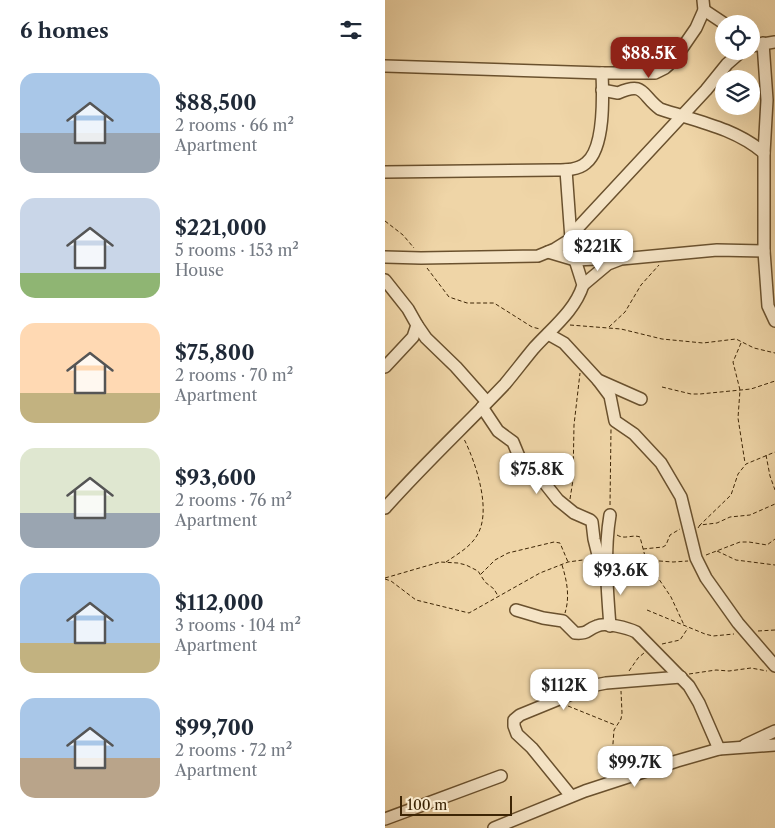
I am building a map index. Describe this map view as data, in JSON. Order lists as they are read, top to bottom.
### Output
{
  "scale_bar": "100 m",
  "page": {
    "heading": "6 homes",
    "price": [
      "$88.5K",
      "$221K",
      "$75.8K",
      "$93.6K",
      "$112K",
      "$99.7K"
    ],
    "list": [
      {
        "name": "$88,500",
        "note": "2 rooms · 66 m² · Apartment"
      },
      {
        "name": "$221,000",
        "note": "5 rooms · 153 m² · House"
      },
      {
        "name": "$75,800",
        "note": "2 rooms · 70 m² · Apartment"
      },
      {
        "name": "$93,600",
        "note": "2 rooms · 76 m² · Apartment"
      },
      {
        "name": "$112,000",
        "note": "3 rooms · 104 m² · Apartment"
      },
      {
        "name": "$99,700",
        "note": "2 rooms · 72 m² · Apartment"
      }
    ],
    "scale": "100 m"
  }
}
